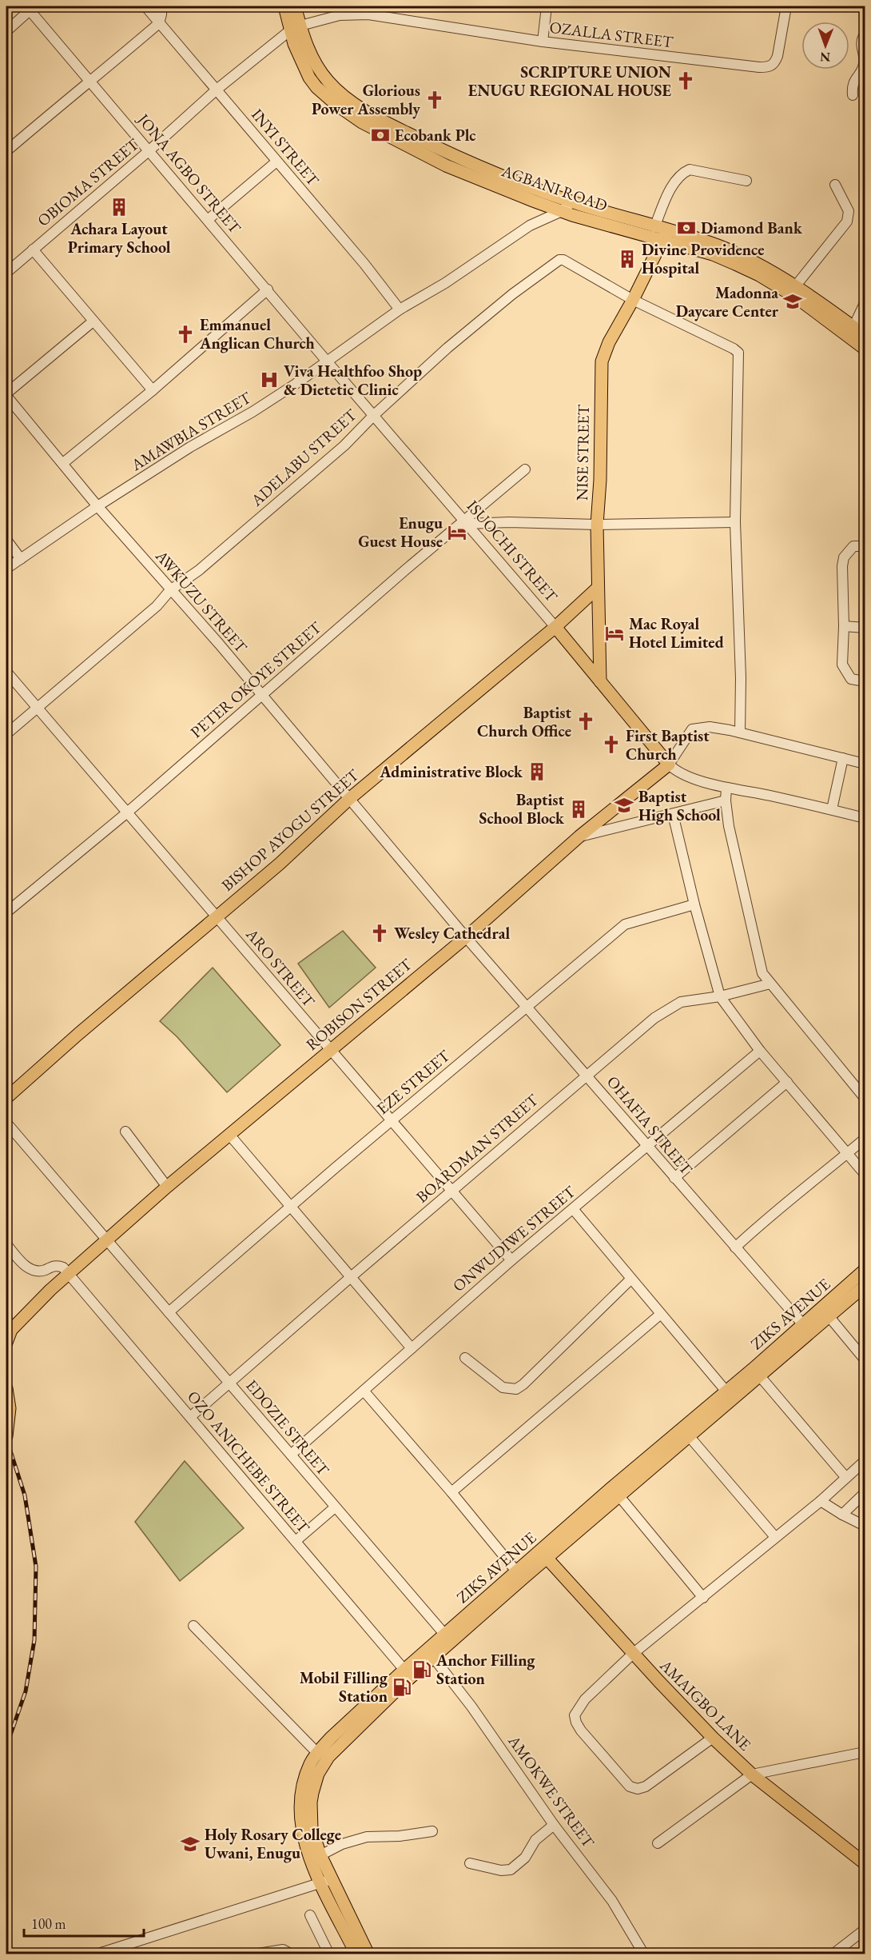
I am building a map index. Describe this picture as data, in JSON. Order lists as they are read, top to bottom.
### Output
{
  "streets": {
    "main road": [
      "AGBANI ROAD",
      "NISE STREET",
      "ISUOCHI STREET",
      "BISHOP AYOGU STREET",
      "ROBISON STREET",
      "ZIKS AVENUE",
      "AMAIGBO LANE"
    ],
    "street": [
      "OZALLA STREET",
      "INYI STREET",
      "JONA AGBO STREET",
      "OBIOMA STREET",
      "AMAWBIA STREET",
      "ADELABU STREET",
      "AWKUZU STREET",
      "PETER OKOYE STREET",
      "ARO STREET",
      "EZE STREET",
      "OHAFIA STREET",
      "BOARDMAN STREET",
      "ONWUDIWE STREET",
      "EDOZIE STREET",
      "OZO ANICHEBE STREET",
      "AMOKWE STREET"
    ]
  },
  "crossings": [
    ["OZALLA STREET", "OBIOMA STREET"],
    ["OZALLA STREET", "AGBANI ROAD"],
    ["INYI STREET", "OBIOMA STREET"],
    ["INYI STREET", "AMAWBIA STREET"],
    ["JONA AGBO STREET", "OBIOMA STREET"],
    ["JONA AGBO STREET", "AMAWBIA STREET"],
    ["JONA AGBO STREET", "ISUOCHI STREET"],
    ["OBIOMA STREET", "AGBANI ROAD"],
    ["AGBANI ROAD", "AMAWBIA STREET"],
    ["AGBANI ROAD", "NISE STREET"],
    ["AMAWBIA STREET", "ISUOCHI STREET"],
    ["AMAWBIA STREET", "AWKUZU STREET"],
    ["NISE STREET", "ADELABU STREET"],
    ["NISE STREET", "ISUOCHI STREET"],
    ["NISE STREET", "BISHOP AYOGU STREET"],
    ["ADELABU STREET", "ISUOCHI STREET"],
    ["ADELABU STREET", "AWKUZU STREET"],
    ["ADELABU STREET", "ARO STREET"],
    ["ISUOCHI STREET", "PETER OKOYE STREET"],
    ["ISUOCHI STREET", "BISHOP AYOGU STREET"],
    ["ISUOCHI STREET", "ROBISON STREET"],
    ["AWKUZU STREET", "PETER OKOYE STREET"],
    ["AWKUZU STREET", "BISHOP AYOGU STREET"],
    ["AWKUZU STREET", "ROBISON STREET"],
    ["AWKUZU STREET", "OHAFIA STREET"],
    ["PETER OKOYE STREET", "ARO STREET"],
    ["BISHOP AYOGU STREET", "ARO STREET"],
    ["ARO STREET", "ROBISON STREET"],
    ["ARO STREET", "EZE STREET"],
    ["ARO STREET", "BOARDMAN STREET"],
    ["ARO STREET", "ONWUDIWE STREET"],
    ["ROBISON STREET", "OHAFIA STREET"],
    ["ROBISON STREET", "EDOZIE STREET"],
    ["ROBISON STREET", "OZO ANICHEBE STREET"],
    ["EZE STREET", "OHAFIA STREET"],
    ["EZE STREET", "EDOZIE STREET"],
    ["OHAFIA STREET", "BOARDMAN STREET"],
    ["OHAFIA STREET", "ONWUDIWE STREET"],
    ["OHAFIA STREET", "ZIKS AVENUE"],
    ["BOARDMAN STREET", "EDOZIE STREET"],
    ["BOARDMAN STREET", "OZO ANICHEBE STREET"],
    ["ONWUDIWE STREET", "EDOZIE STREET"],
    ["ZIKS AVENUE", "EDOZIE STREET"],
    ["ZIKS AVENUE", "OZO ANICHEBE STREET"],
    ["ZIKS AVENUE", "AMAIGBO LANE"],
    ["ZIKS AVENUE", "AMOKWE STREET"]
  ],
  "places": {
    "church": [
      "SCRIPTURE UNION ENUGU REGIONAL HOUSE",
      "Glorious Power Assembly",
      "Emmanuel Anglican Church",
      "Baptist Church Office",
      "First Baptist Church",
      "Wesley Cathedral"
    ],
    "bank": ["Ecobank Plc", "Diamond Bank"],
    "building": [
      "Achara Layout Primary School",
      "Divine Providence Hospital",
      "Administrative Block",
      "Baptist School Block"
    ],
    "school or university": ["Madonna Daycare Center", "Baptist High School", "Holy Rosary College Uwani, Enugu"],
    "hospital": ["Viva Healthfoo Shop & Dietetic Clinic"],
    "hotel": ["Enugu Guest House", "Mac Royal Hotel Limited"],
    "fuel station": ["Anchor Filling Station", "Mobil Filling Station"]
  },
  "scale_bar": "100 m",
  "north": "bottom"
}
